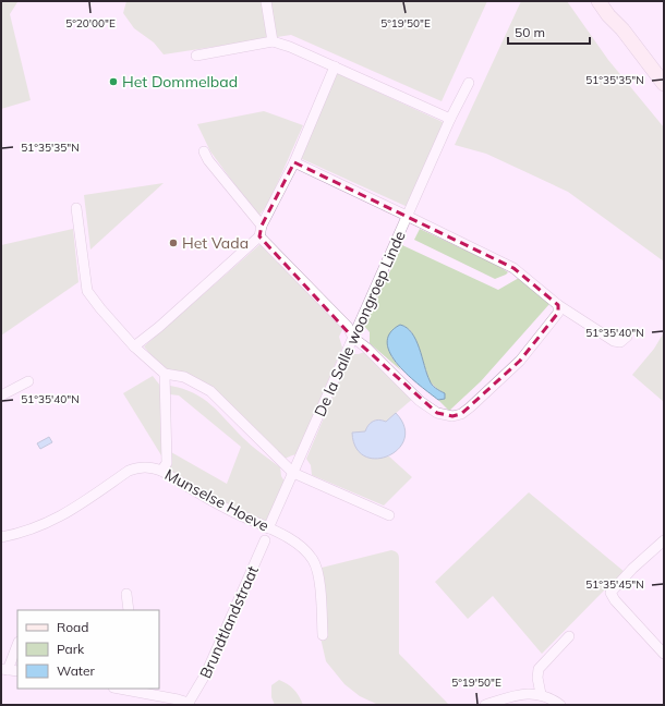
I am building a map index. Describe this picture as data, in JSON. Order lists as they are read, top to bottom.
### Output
{
  "streets": {
    "street": ["De la Salle woongroep Linde", "Munselse Hoeve", "Brundtlandstraat"]
  },
  "crossings": [
    ["De la Salle woongroep Linde", "Munselse Hoeve"]
  ],
  "places": ["Het Dommelbad", "Het Vada"],
  "legend": ["Road", "Park", "Water"],
  "scale_bar": "50 m",
  "coordinates": [
    "5°20'00\"E",
    "5°19'50\"E",
    "51°35'35\"N",
    "51°35'40\"N",
    "51°35'45\"N"
  ]
}
